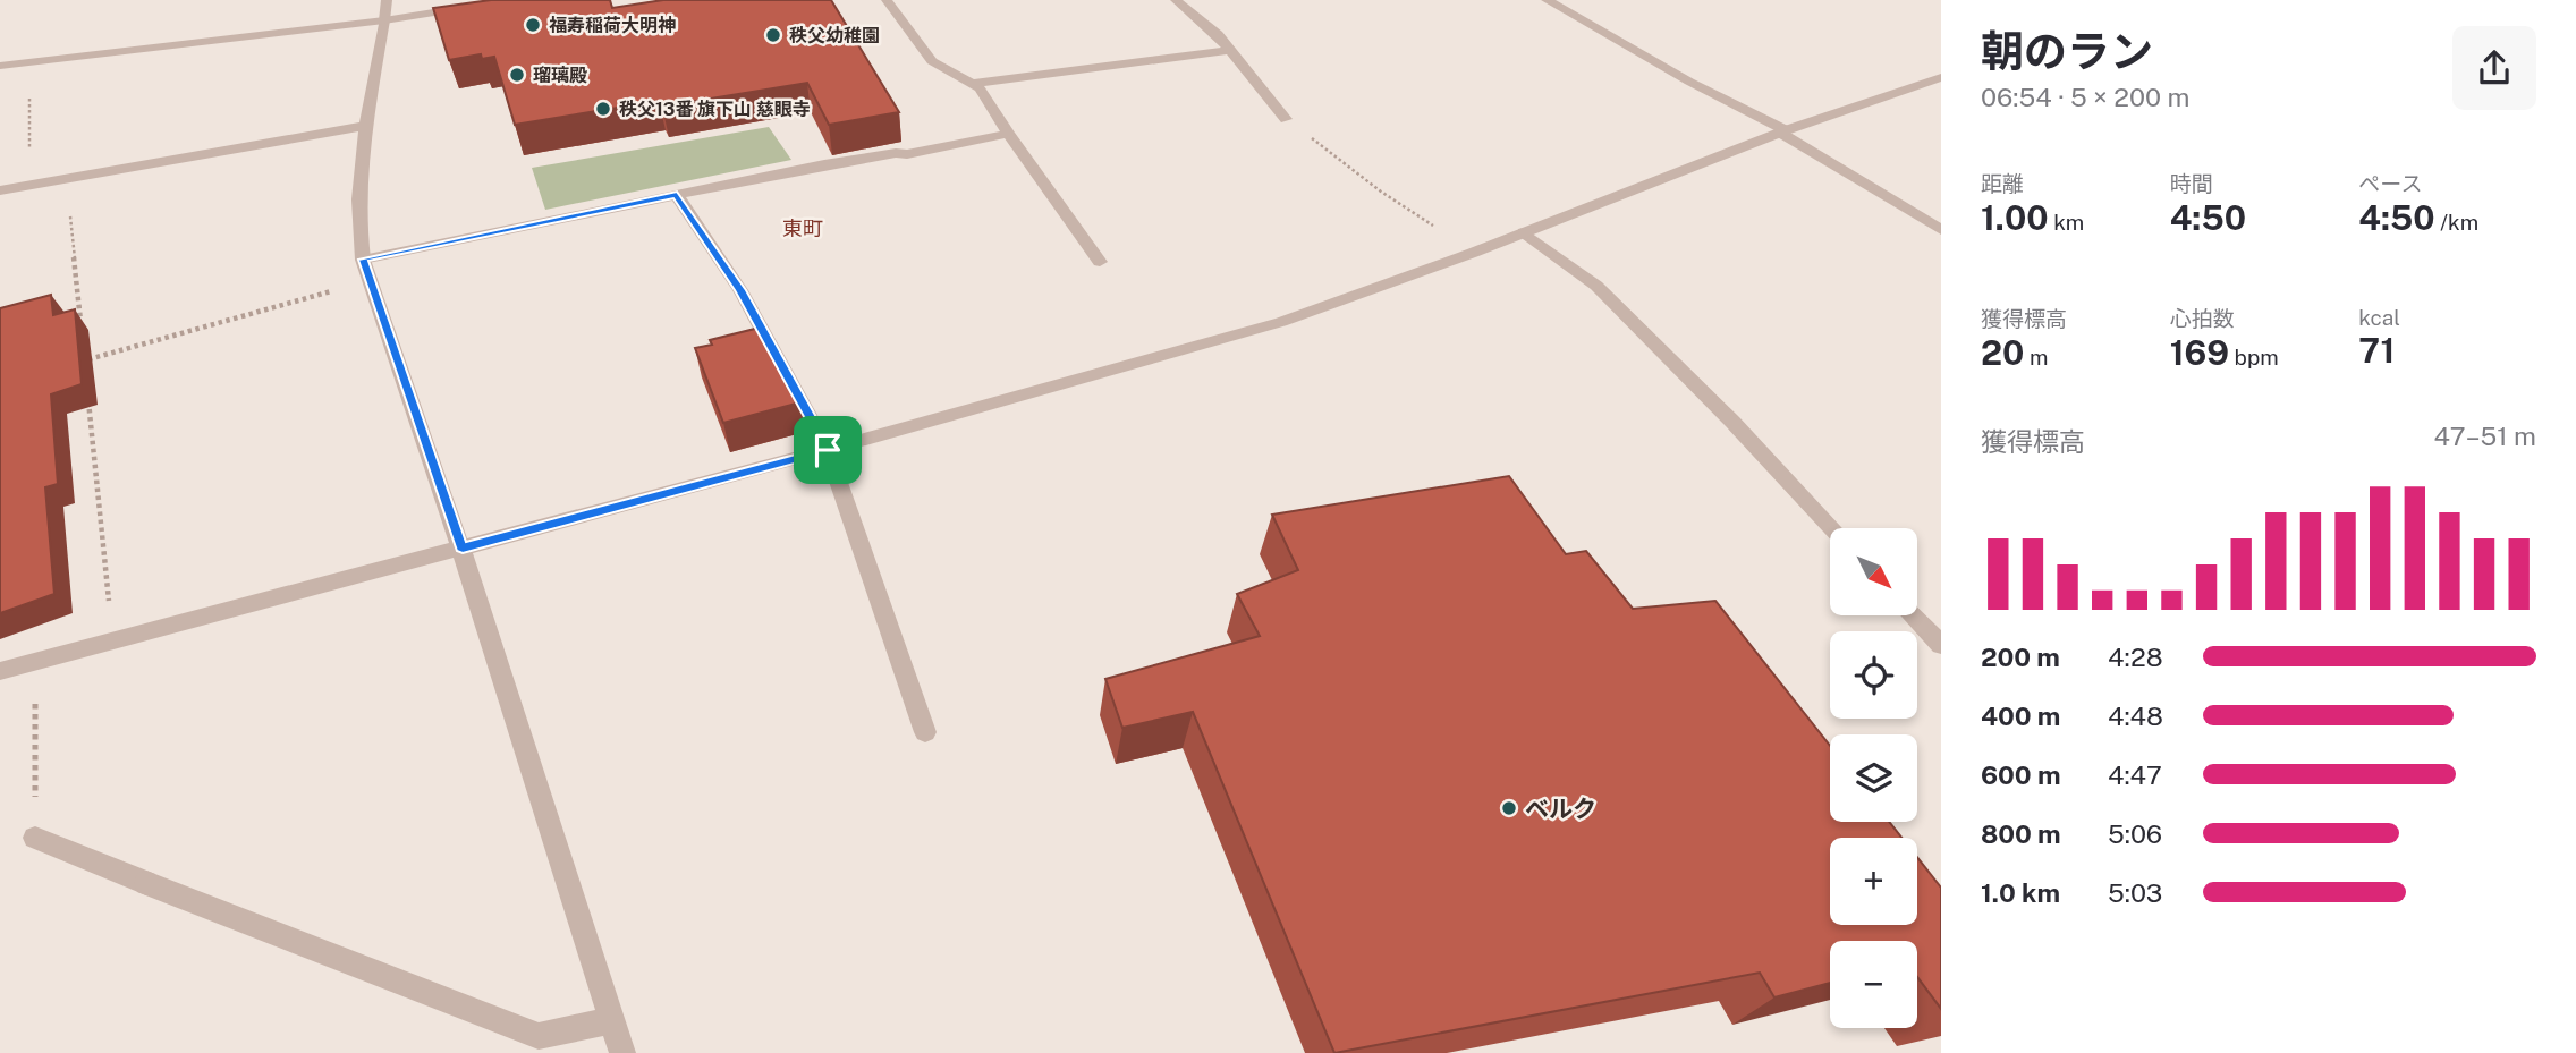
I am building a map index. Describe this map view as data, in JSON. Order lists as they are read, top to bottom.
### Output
{
  "districts": ["東町"],
  "places": [
    "福寿稲荷大明神",
    "秩父幼稚園",
    "瑠璃殿",
    "秩父13番 旗下山 慈眼寺",
    "ベルク"
  ],
  "north": "bottom right",
  "page": {
    "heading": ["朝のラン", "06:54 · 5 × 200 m"],
    "stats": [
      ["距離", "1.00 km"],
      ["時間", "4:50"],
      ["ペース", "4:50 /km"],
      ["獲得標高", "20 m"],
      ["心拍数", "169 bpm"],
      ["kcal", "71"]
    ],
    "chart": ["獲得標高", "47–51 m"],
    "map_buttons": ["+", "−"],
    "list": [
      {
        "name": "200 m",
        "note": "4:28"
      },
      {
        "name": "400 m",
        "note": "4:48"
      },
      {
        "name": "600 m",
        "note": "4:47"
      },
      {
        "name": "800 m",
        "note": "5:06"
      },
      {
        "name": "1.0 km",
        "note": "5:03"
      }
    ]
  }
}
